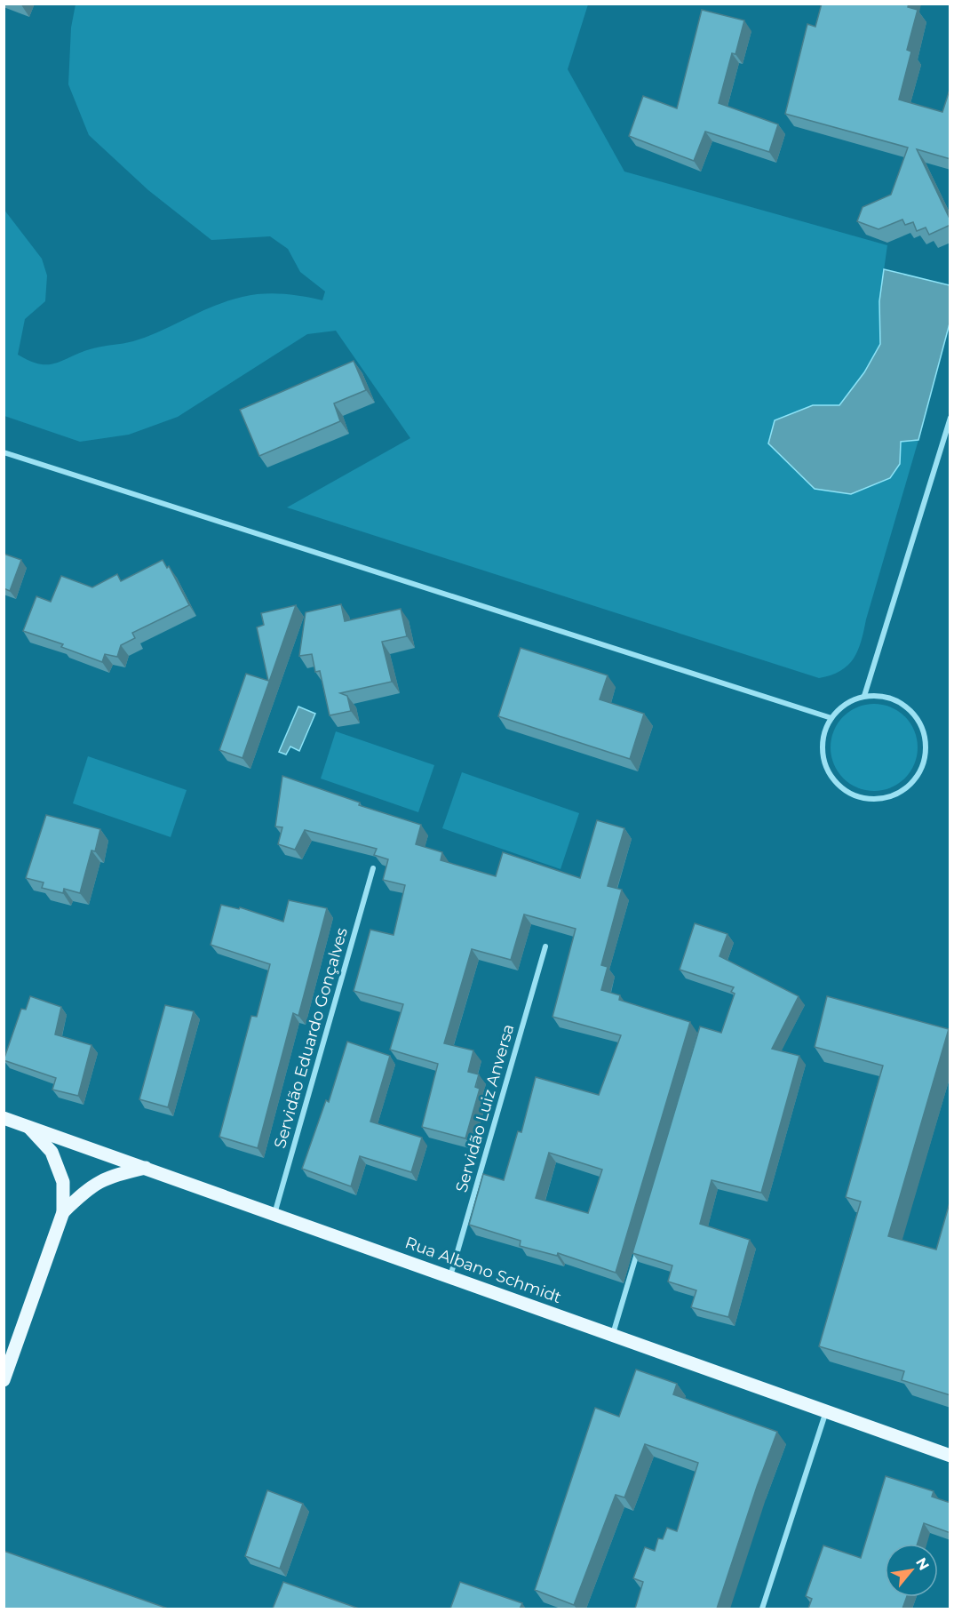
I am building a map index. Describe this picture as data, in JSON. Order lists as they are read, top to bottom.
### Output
{
  "streets": {
    "main road": ["Rua Albano Schmidt"],
    "street": ["Servidão Eduardo Gonçalves", "Servidão Luiz Anversa"]
  },
  "crossings": [
    ["Servidão Eduardo Gonçalves", "Rua Albano Schmidt"],
    ["Servidão Luiz Anversa", "Rua Albano Schmidt"]
  ],
  "north": "top right"
}
